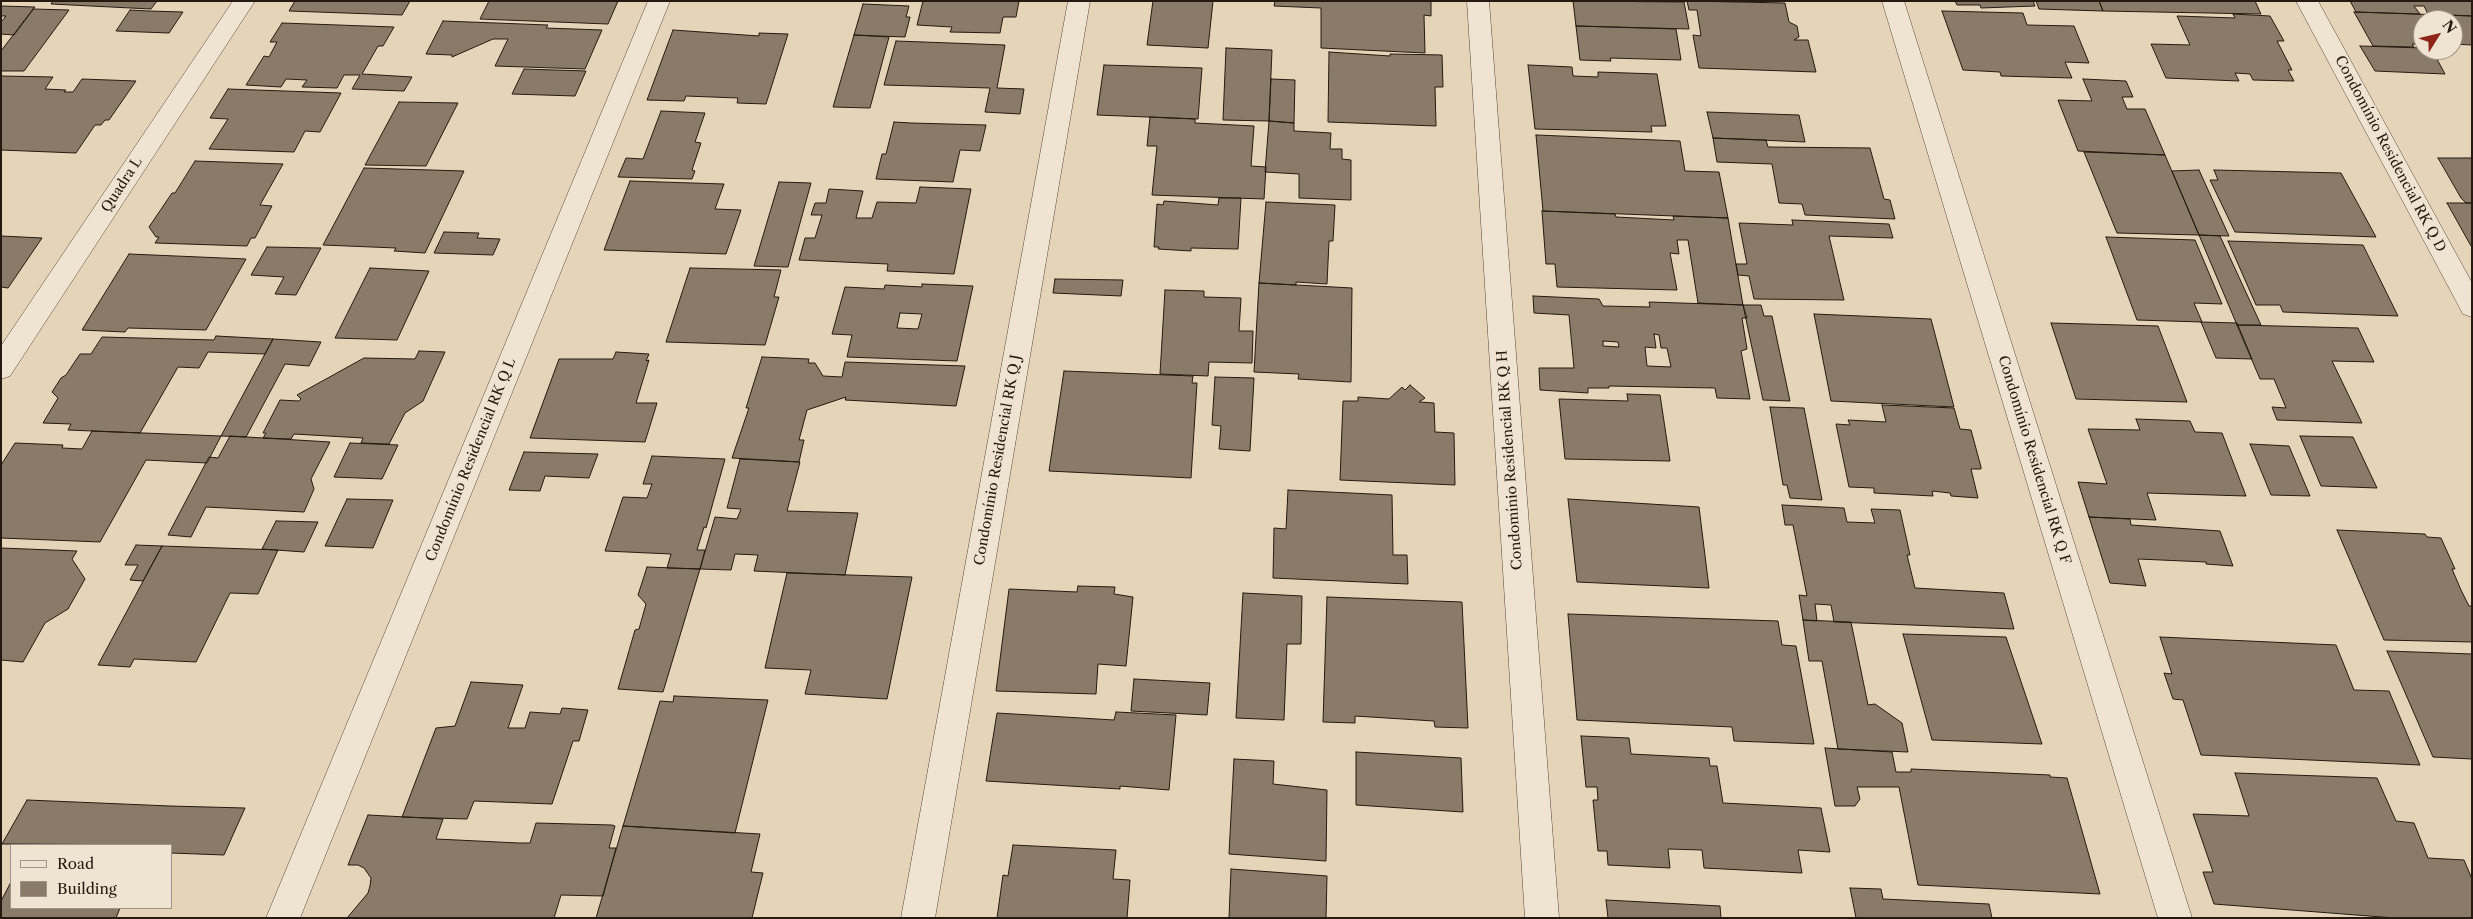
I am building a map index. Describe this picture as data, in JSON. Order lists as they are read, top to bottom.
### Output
{
  "streets": {
    "street": [
      "Condomínio Residencial RK Q D",
      "Quadra L",
      "Condomínio Residencial RK Q L",
      "Condomínio Residencial RK Q J",
      "Condomínio Residencial RK Q H",
      "Condomínio Residencial RK Q F"
    ]
  },
  "legend": ["Road", "Building"],
  "north": "top right"
}
